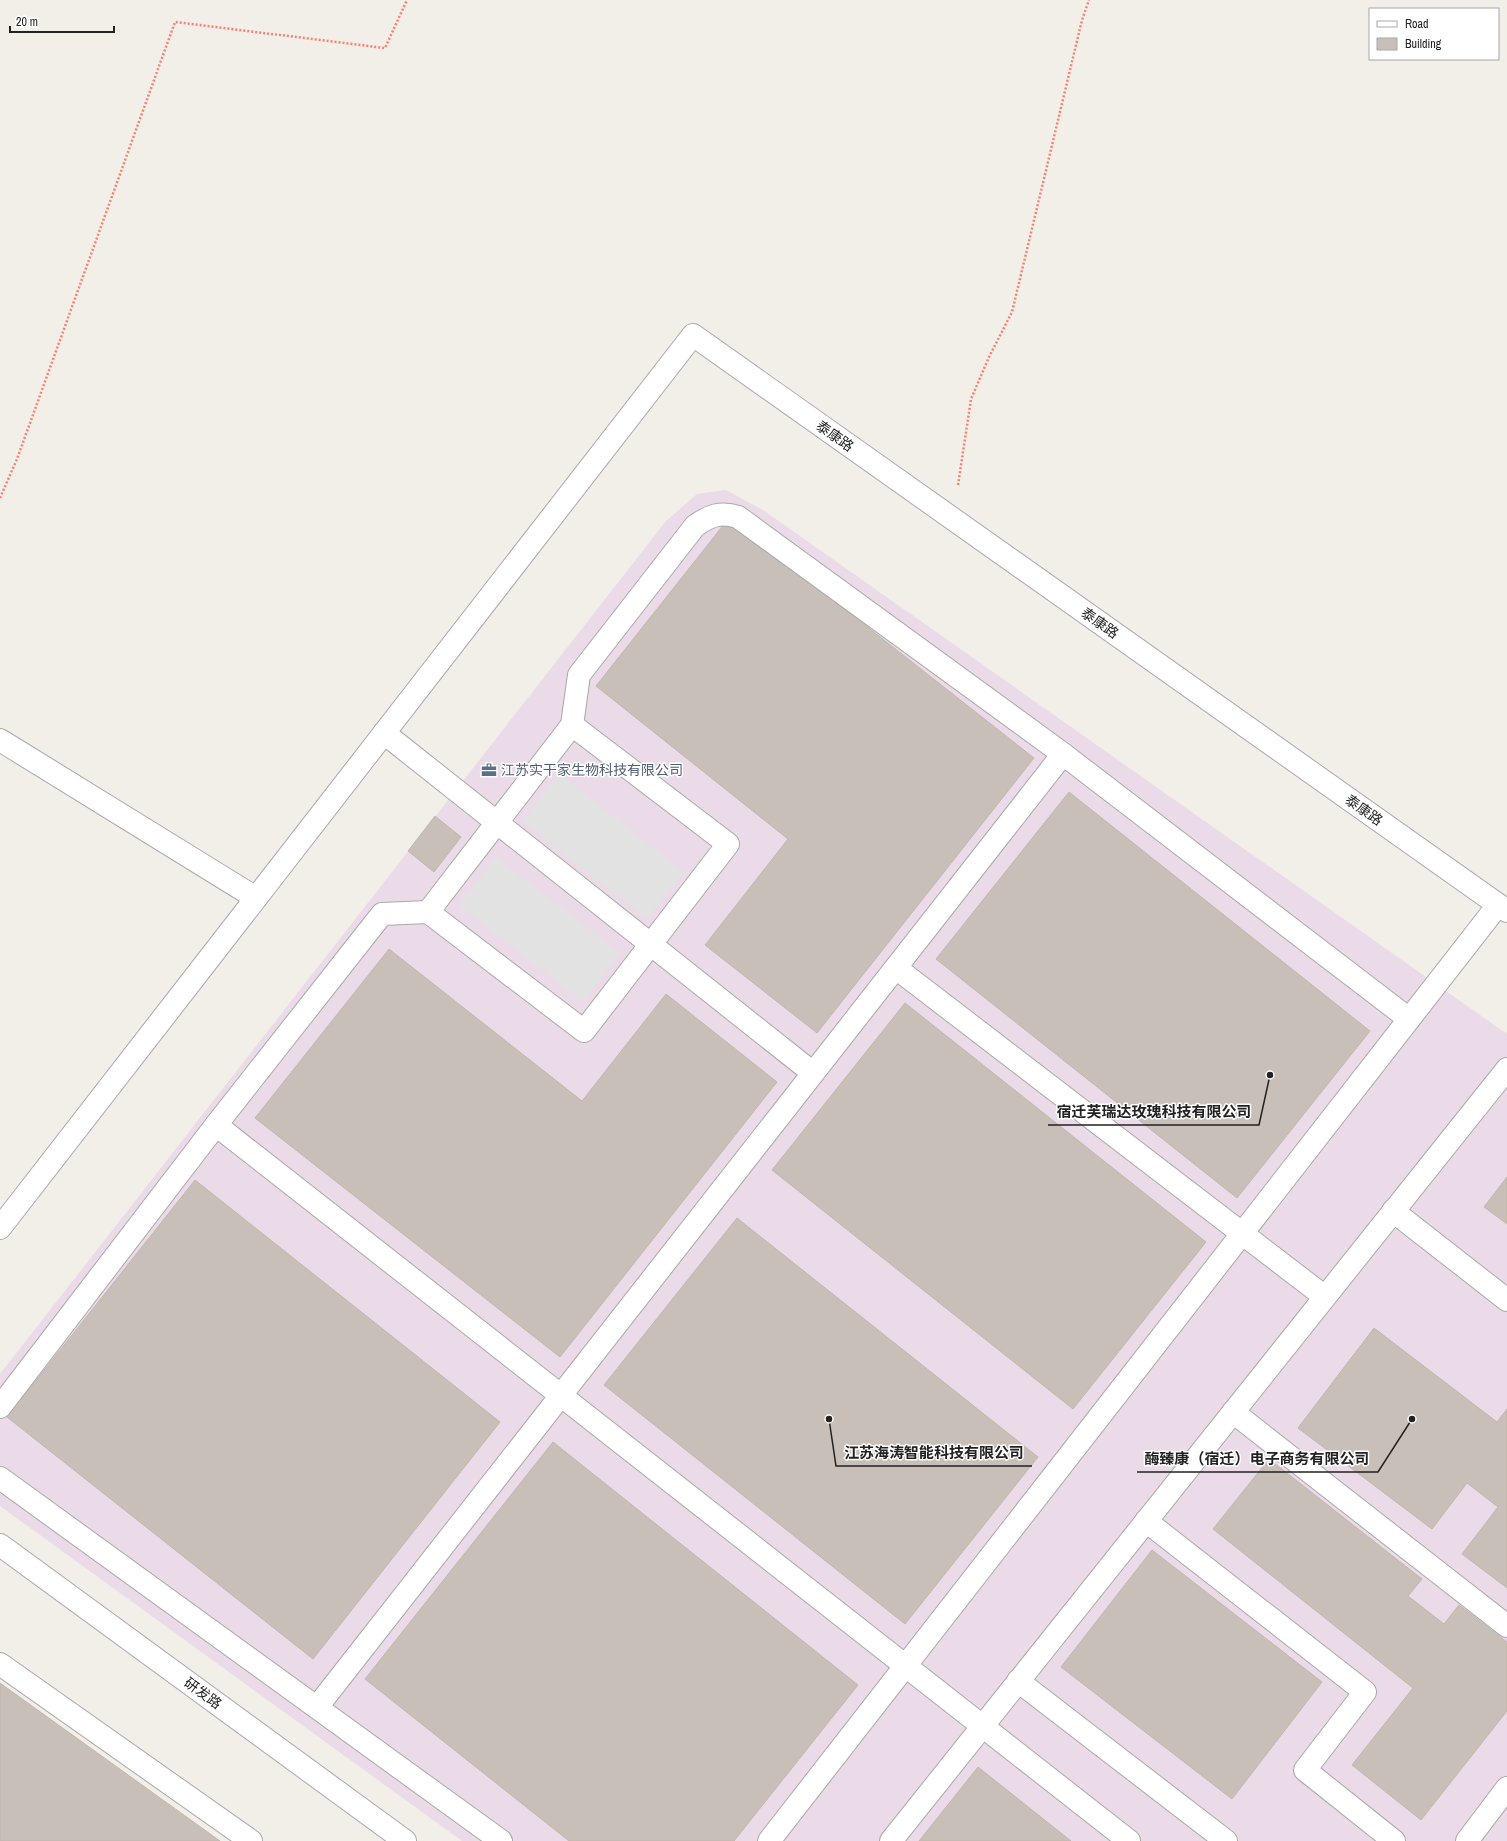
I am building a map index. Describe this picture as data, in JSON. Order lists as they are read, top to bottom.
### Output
{
  "streets": {
    "street": ["泰康路", "研发路"]
  },
  "places": {
    "office": ["江苏实干家生物科技有限公司"],
    "other": ["宿迁芙瑞达玫瑰科技有限公司", "江苏海涛智能科技有限公司", "酶臻康（宿迁）电子商务有限公司"]
  },
  "legend": ["Road", "Building"],
  "scale_bar": "20 m"
}
